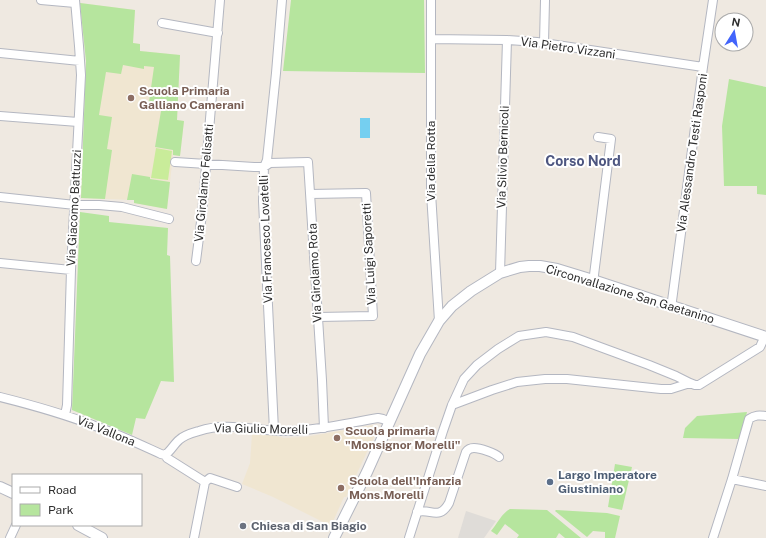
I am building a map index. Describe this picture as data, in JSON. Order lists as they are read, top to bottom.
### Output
{
  "streets": {
    "street": [
      "Via Pietro Vizzani",
      "Via Alessandro Testi Rasponi",
      "Via Silvio Bernicoli",
      "Via della Rotta",
      "Via Girolamo Felisatti",
      "Via Giacomo Battuzzi",
      "Via Francesco Lovatelli",
      "Via Luigi Saporetti",
      "Via Girolamo Rota",
      "Circonvallazione San Gaetanino",
      "Via Giulio Morelli",
      "Via Vallona"
    ]
  },
  "crossings": [
    ["Via Pietro Vizzani", "Via Alessandro Testi Rasponi"],
    ["Via Pietro Vizzani", "Via Silvio Bernicoli"],
    ["Via Pietro Vizzani", "Via della Rotta"],
    ["Via Alessandro Testi Rasponi", "Circonvallazione San Gaetanino"],
    ["Via Silvio Bernicoli", "Circonvallazione San Gaetanino"],
    ["Via della Rotta", "Circonvallazione San Gaetanino"],
    ["Via Giacomo Battuzzi", "Via Vallona"],
    ["Via Francesco Lovatelli", "Via Girolamo Rota"],
    ["Via Francesco Lovatelli", "Via Giulio Morelli"],
    ["Via Luigi Saporetti", "Via Girolamo Rota"],
    ["Via Girolamo Rota", "Via Giulio Morelli"],
    ["Circonvallazione San Gaetanino", "Via Giulio Morelli"],
    ["Via Giulio Morelli", "Via Vallona"]
  ],
  "districts": ["Corso Nord"],
  "places": [
    "Scuola Primaria Galliano Camerani",
    "Scuola primaria \"Monsignor Morelli\"",
    "Largo Imperatore Giustiniano",
    "Scuola dell'Infanzia Mons.Morelli",
    "Chiesa di San Biagio"
  ],
  "legend": ["Road", "Park"],
  "north": "top"
}
